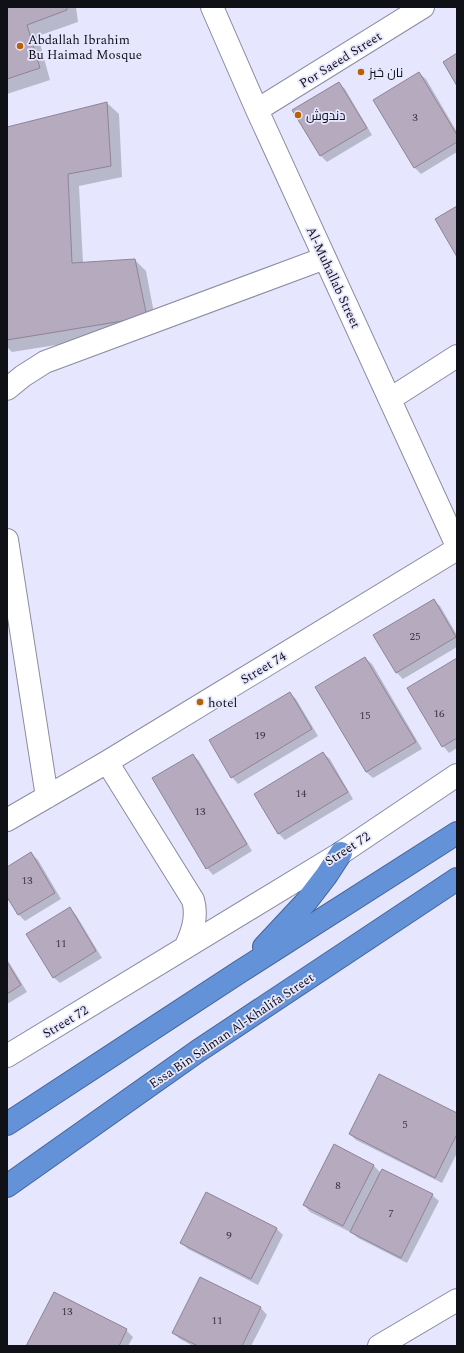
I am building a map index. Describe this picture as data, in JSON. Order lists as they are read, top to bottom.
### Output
{
  "streets": {
    "highway": ["Essa Bin Salman Al-Khalifa Street"],
    "street": [
      "Por Saeed Street",
      "Al-Muhallab Street",
      "Street 74",
      "Street 72"
    ]
  },
  "crossings": [
    ["Por Saeed Street", "Al-Muhallab Street"]
  ],
  "places": [
    "Abdallah Ibrahim Bu Haimad Mosque",
    "نان خبز",
    "دندوش",
    "hotel"
  ],
  "house_numbers": [
    "3",
    "25",
    "16",
    "15",
    "19",
    "14",
    "13",
    "13",
    "11",
    "5",
    "8",
    "7",
    "9",
    "13",
    "11"
  ]
}
